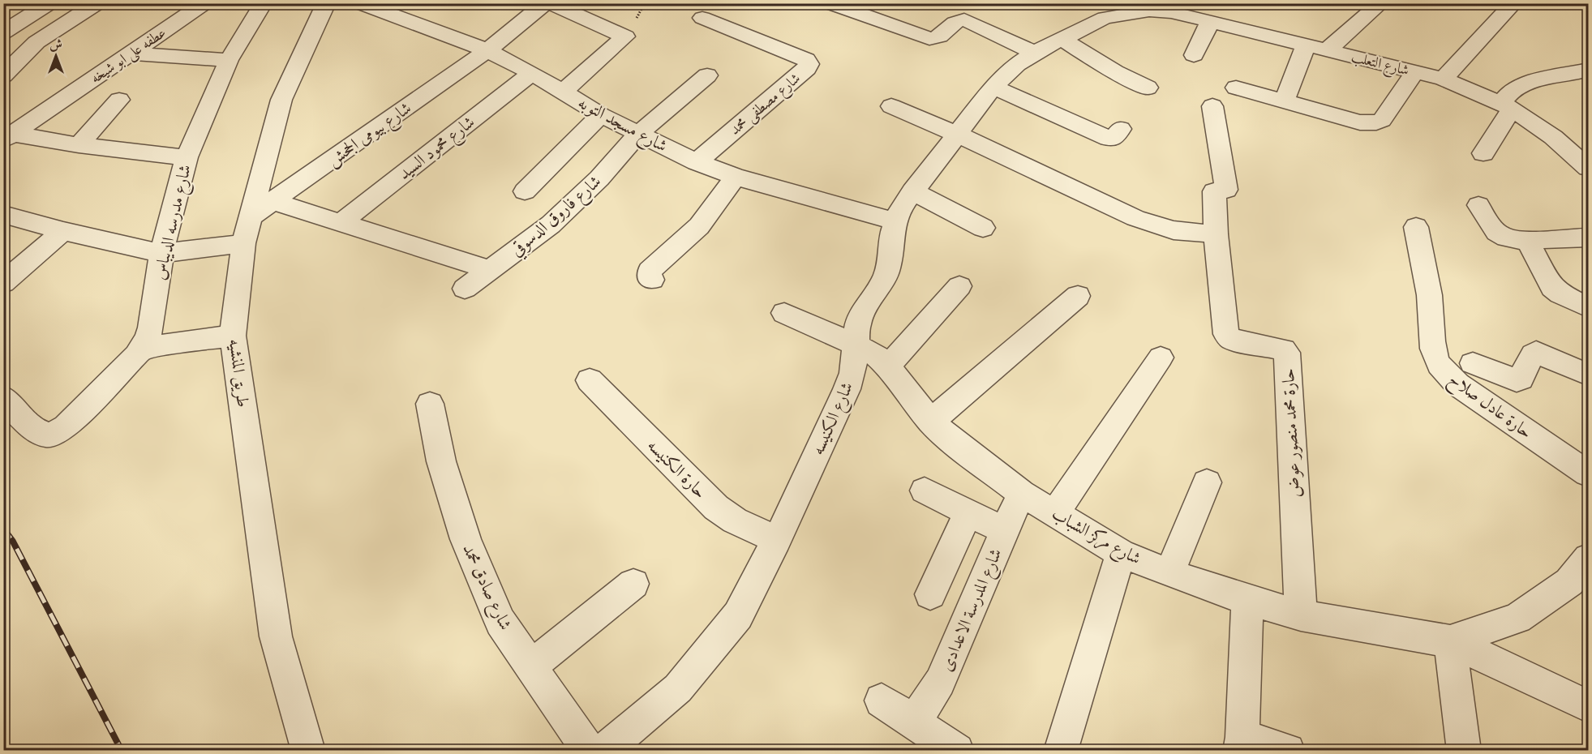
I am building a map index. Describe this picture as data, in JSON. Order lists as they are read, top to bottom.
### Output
{
  "streets": {
    "street": [
      "عطفه على ابو شيخه",
      "شارع التعلب",
      "شارع مصطفى محمد",
      "شارع مسجد التوبه",
      "شارع بيومى الجحش",
      "شارع محمود السيد",
      "شارع فاروق الدسوقي",
      "شارع مدرسه الديباس",
      "طريق المنشيه",
      "حارة عادل صلاح",
      "شارع الكنيسه",
      "حارة محمد منصور عوض",
      "حارة الكنيسه",
      "شارع مركز الشباب",
      "شارع صادق محمد",
      "شارع المدرسة الاعدادى"
    ]
  },
  "crossings": [
    ["شارع التعلب", "شارع الكنيسه"],
    ["شارع مصطفى محمد", "شارع مسجد التوبه"],
    ["شارع مسجد التوبه", "شارع بيومى الجحش"],
    ["شارع مسجد التوبه", "شارع محمود السيد"],
    ["شارع مسجد التوبه", "شارع فاروق الدسوقي"],
    ["شارع مسجد التوبه", "شارع الكنيسه"],
    ["شارع بيومى الجحش", "طريق المنشيه"],
    ["شارع الكنيسه", "حارة الكنيسه"],
    ["شارع الكنيسه", "شارع مركز الشباب"],
    ["حارة محمد منصور عوض", "شارع مركز الشباب"],
    ["شارع مركز الشباب", "شارع المدرسة الاعدادى"]
  ],
  "north": "top"
}
